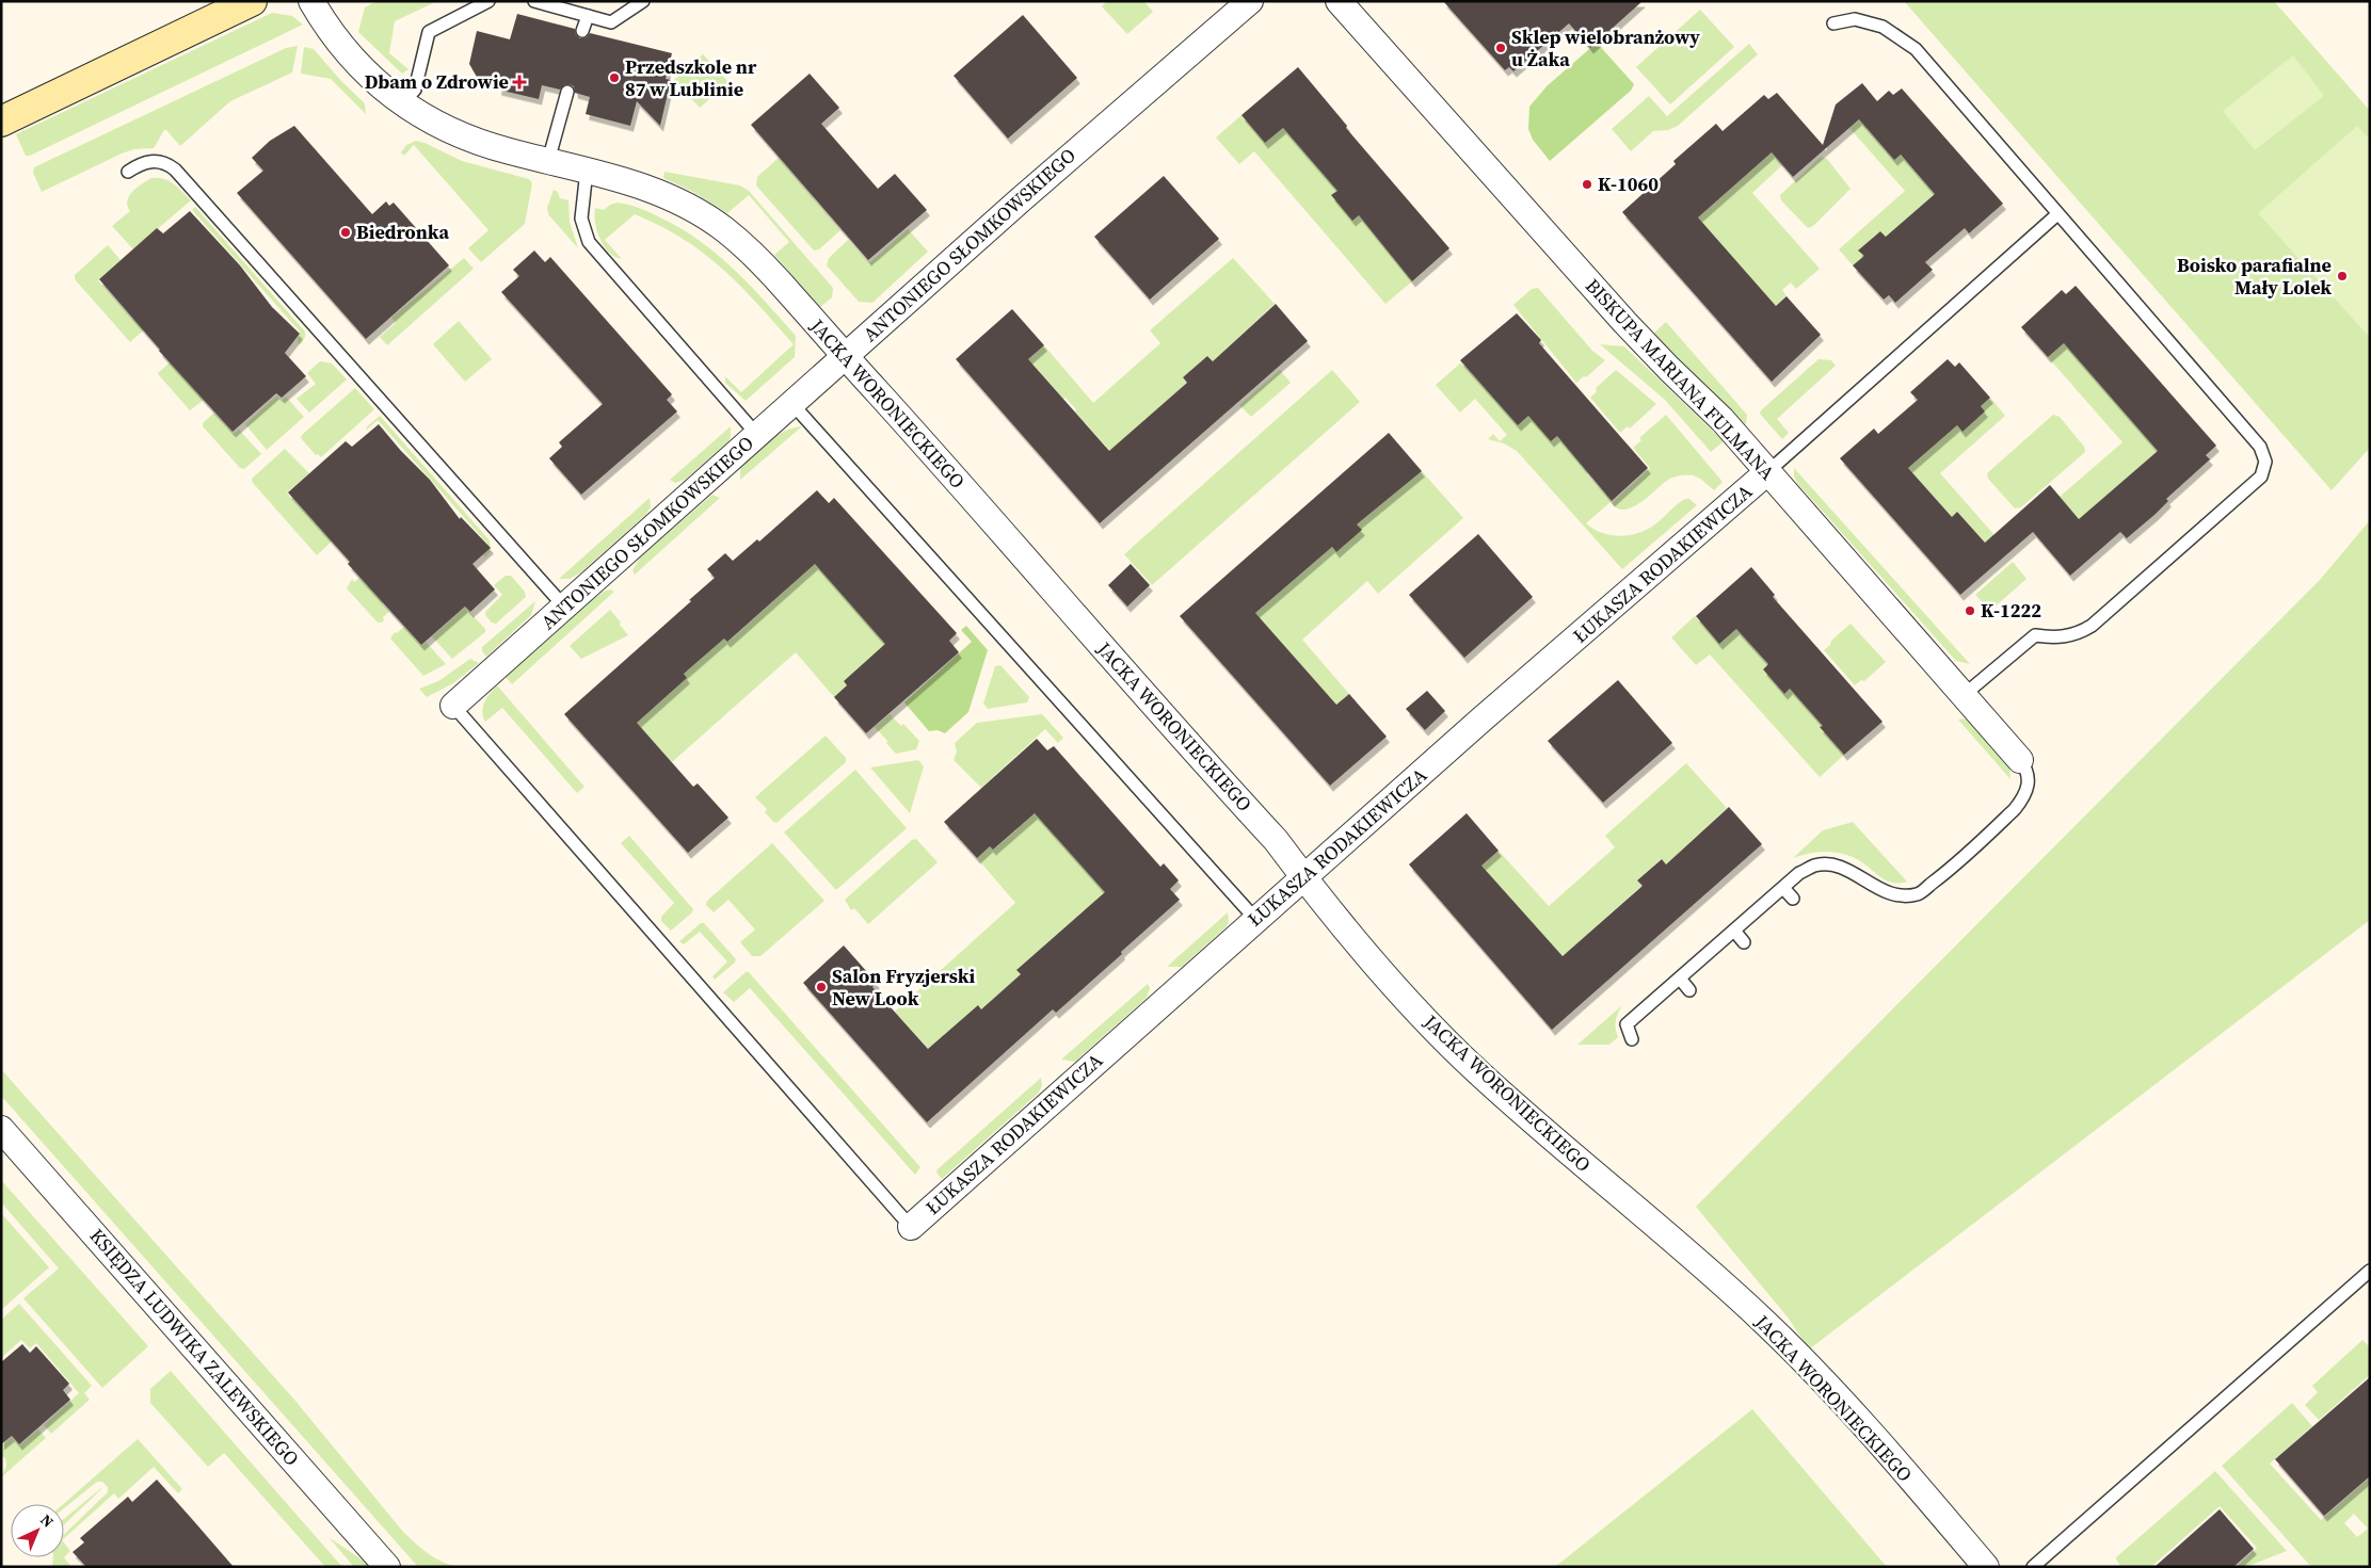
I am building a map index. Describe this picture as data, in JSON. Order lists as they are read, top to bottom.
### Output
{
  "streets": {
    "street": [
      "ANTONIEGO SŁOMKOWSKIEGO",
      "BISKUPA MARIANA FULMANA",
      "JACKA WORONIECKIEGO",
      "ŁUKASZA RODAKIEWICZA",
      "KSIĘDZA LUDWIKA ZALEWSKIEGO"
    ]
  },
  "crossings": [
    ["ANTONIEGO SŁOMKOWSKIEGO", "JACKA WORONIECKIEGO"],
    ["BISKUPA MARIANA FULMANA", "ŁUKASZA RODAKIEWICZA"],
    ["JACKA WORONIECKIEGO", "ŁUKASZA RODAKIEWICZA"]
  ],
  "places": {
    "other": [
      "Sklep wielobranżowy u Żaka",
      "Przedszkole nr 87 w Lublinie",
      "K-1060",
      "Biedronka",
      "Boisko parafialne Mały Lolek",
      "K-1222",
      "Salon Fryzjerski New Look"
    ],
    "health": ["Dbam o Zdrowie"]
  },
  "north": "top right"
}
